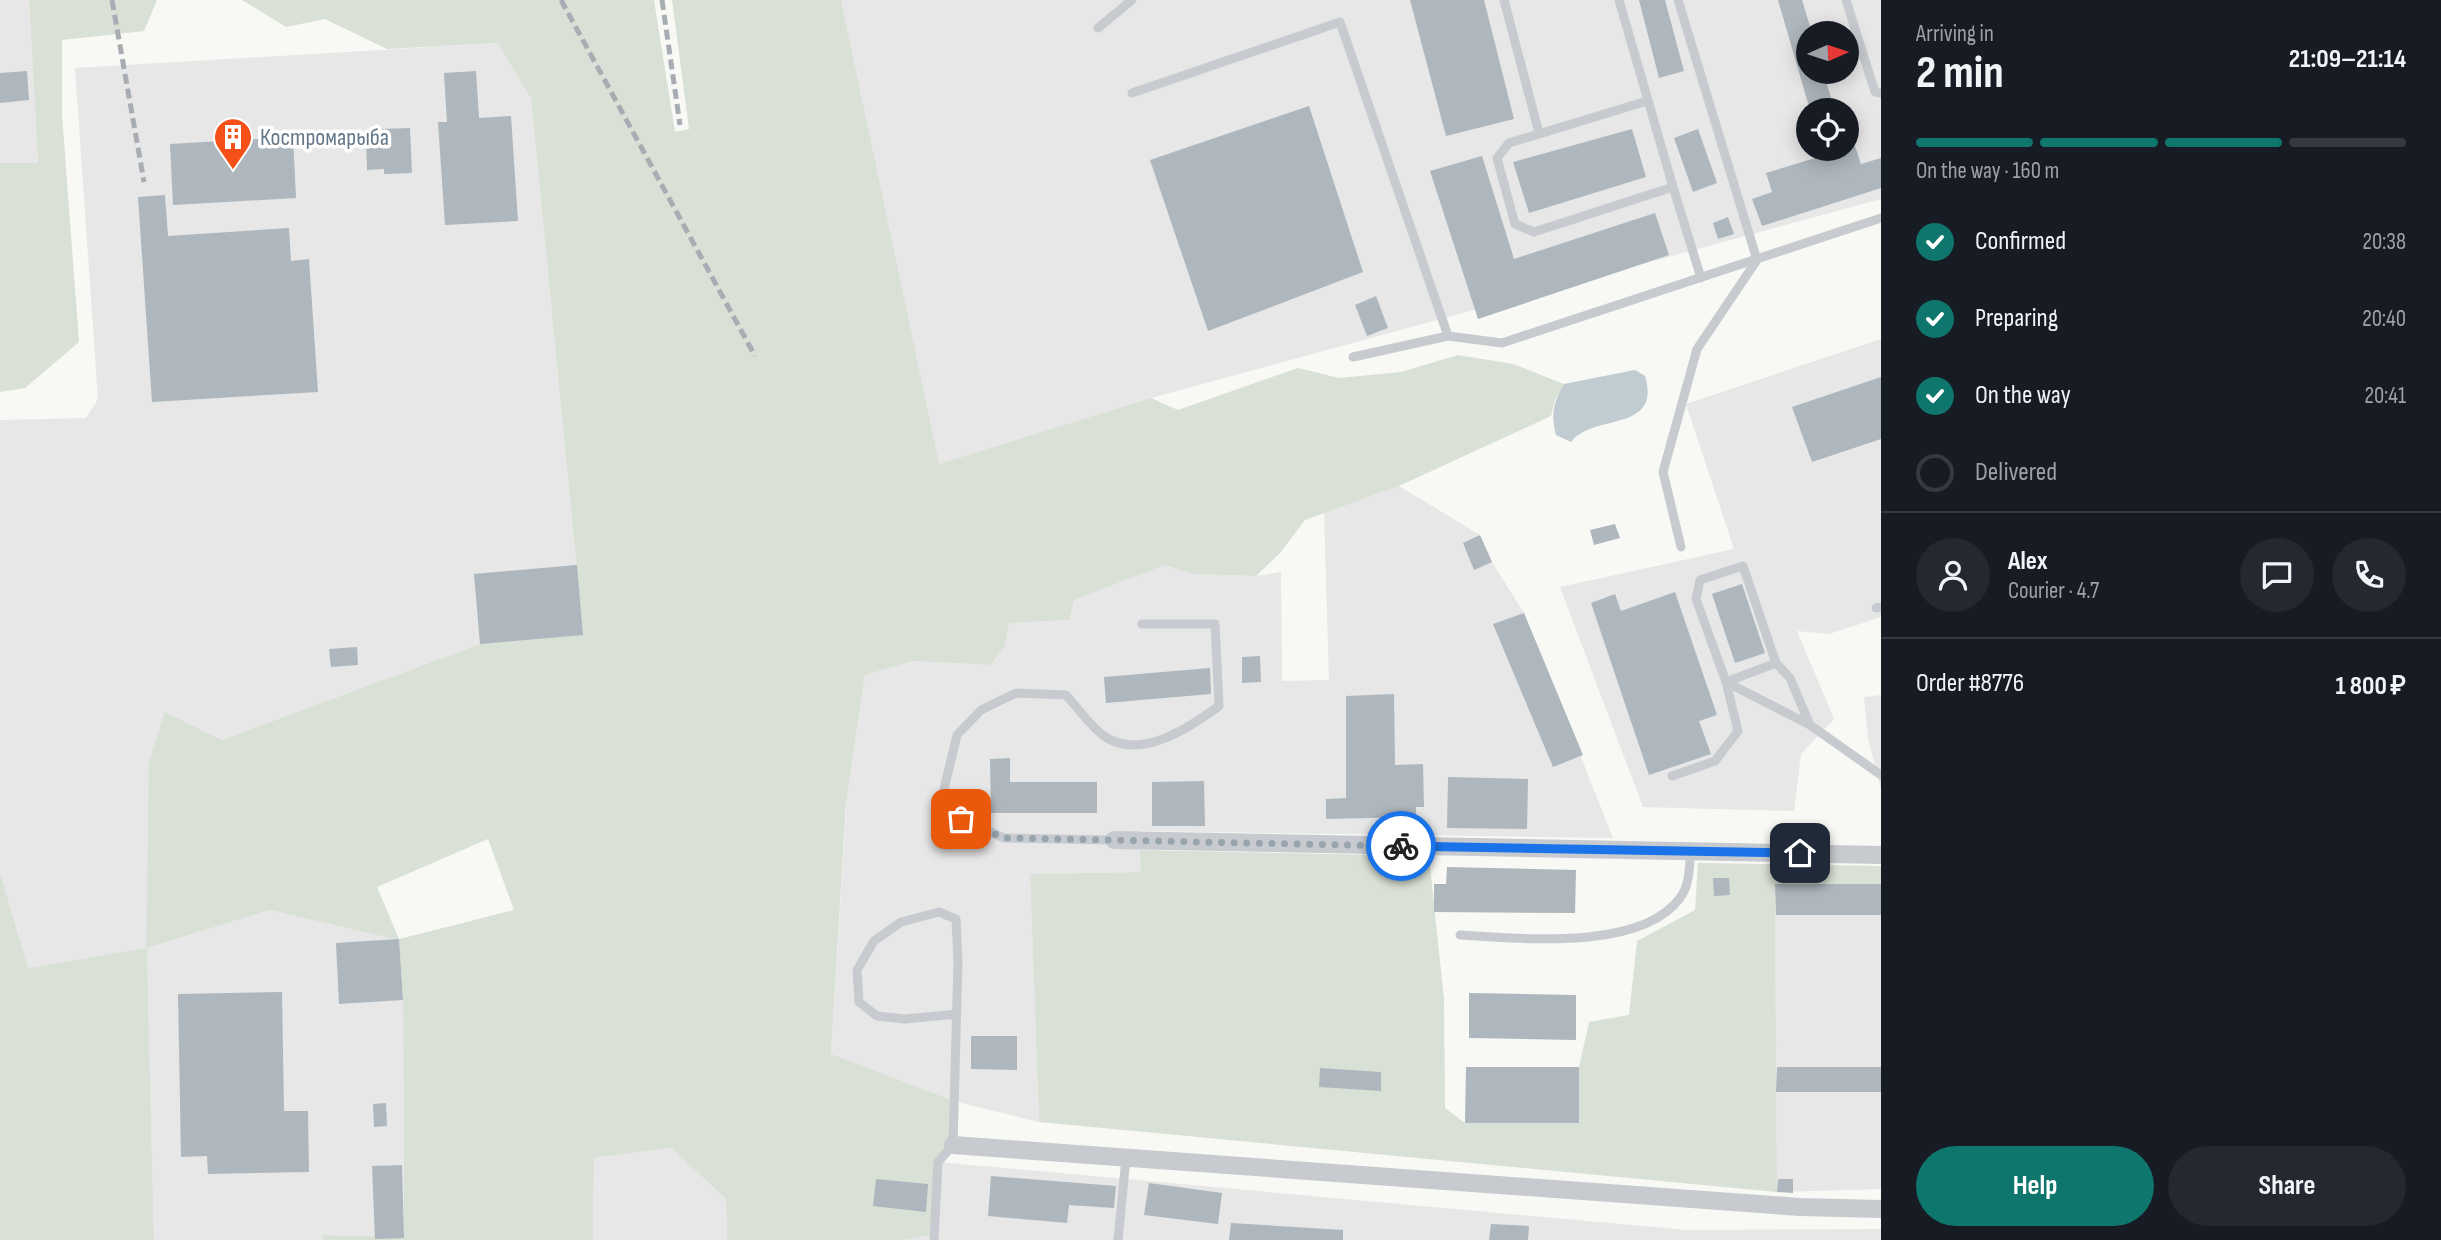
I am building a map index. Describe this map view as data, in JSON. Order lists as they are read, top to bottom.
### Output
{
  "places": {
    "building": ["Костромарыба"]
  },
  "north": "right",
  "page": {
    "heading": ["2 min", "Arriving in", "21:09–21:14"],
    "panel": [
      "Alex",
      "Courier · 4.7",
      "Order #8776",
      "1 800 ₽"
    ],
    "bar": "On the way · 160 m",
    "list": [
      ["Confirmed", "20:38"],
      ["Preparing", "20:40"],
      ["On the way", "20:41"],
      "Delivered"
    ],
    "buttons": ["Help", "Share"]
  }
}
